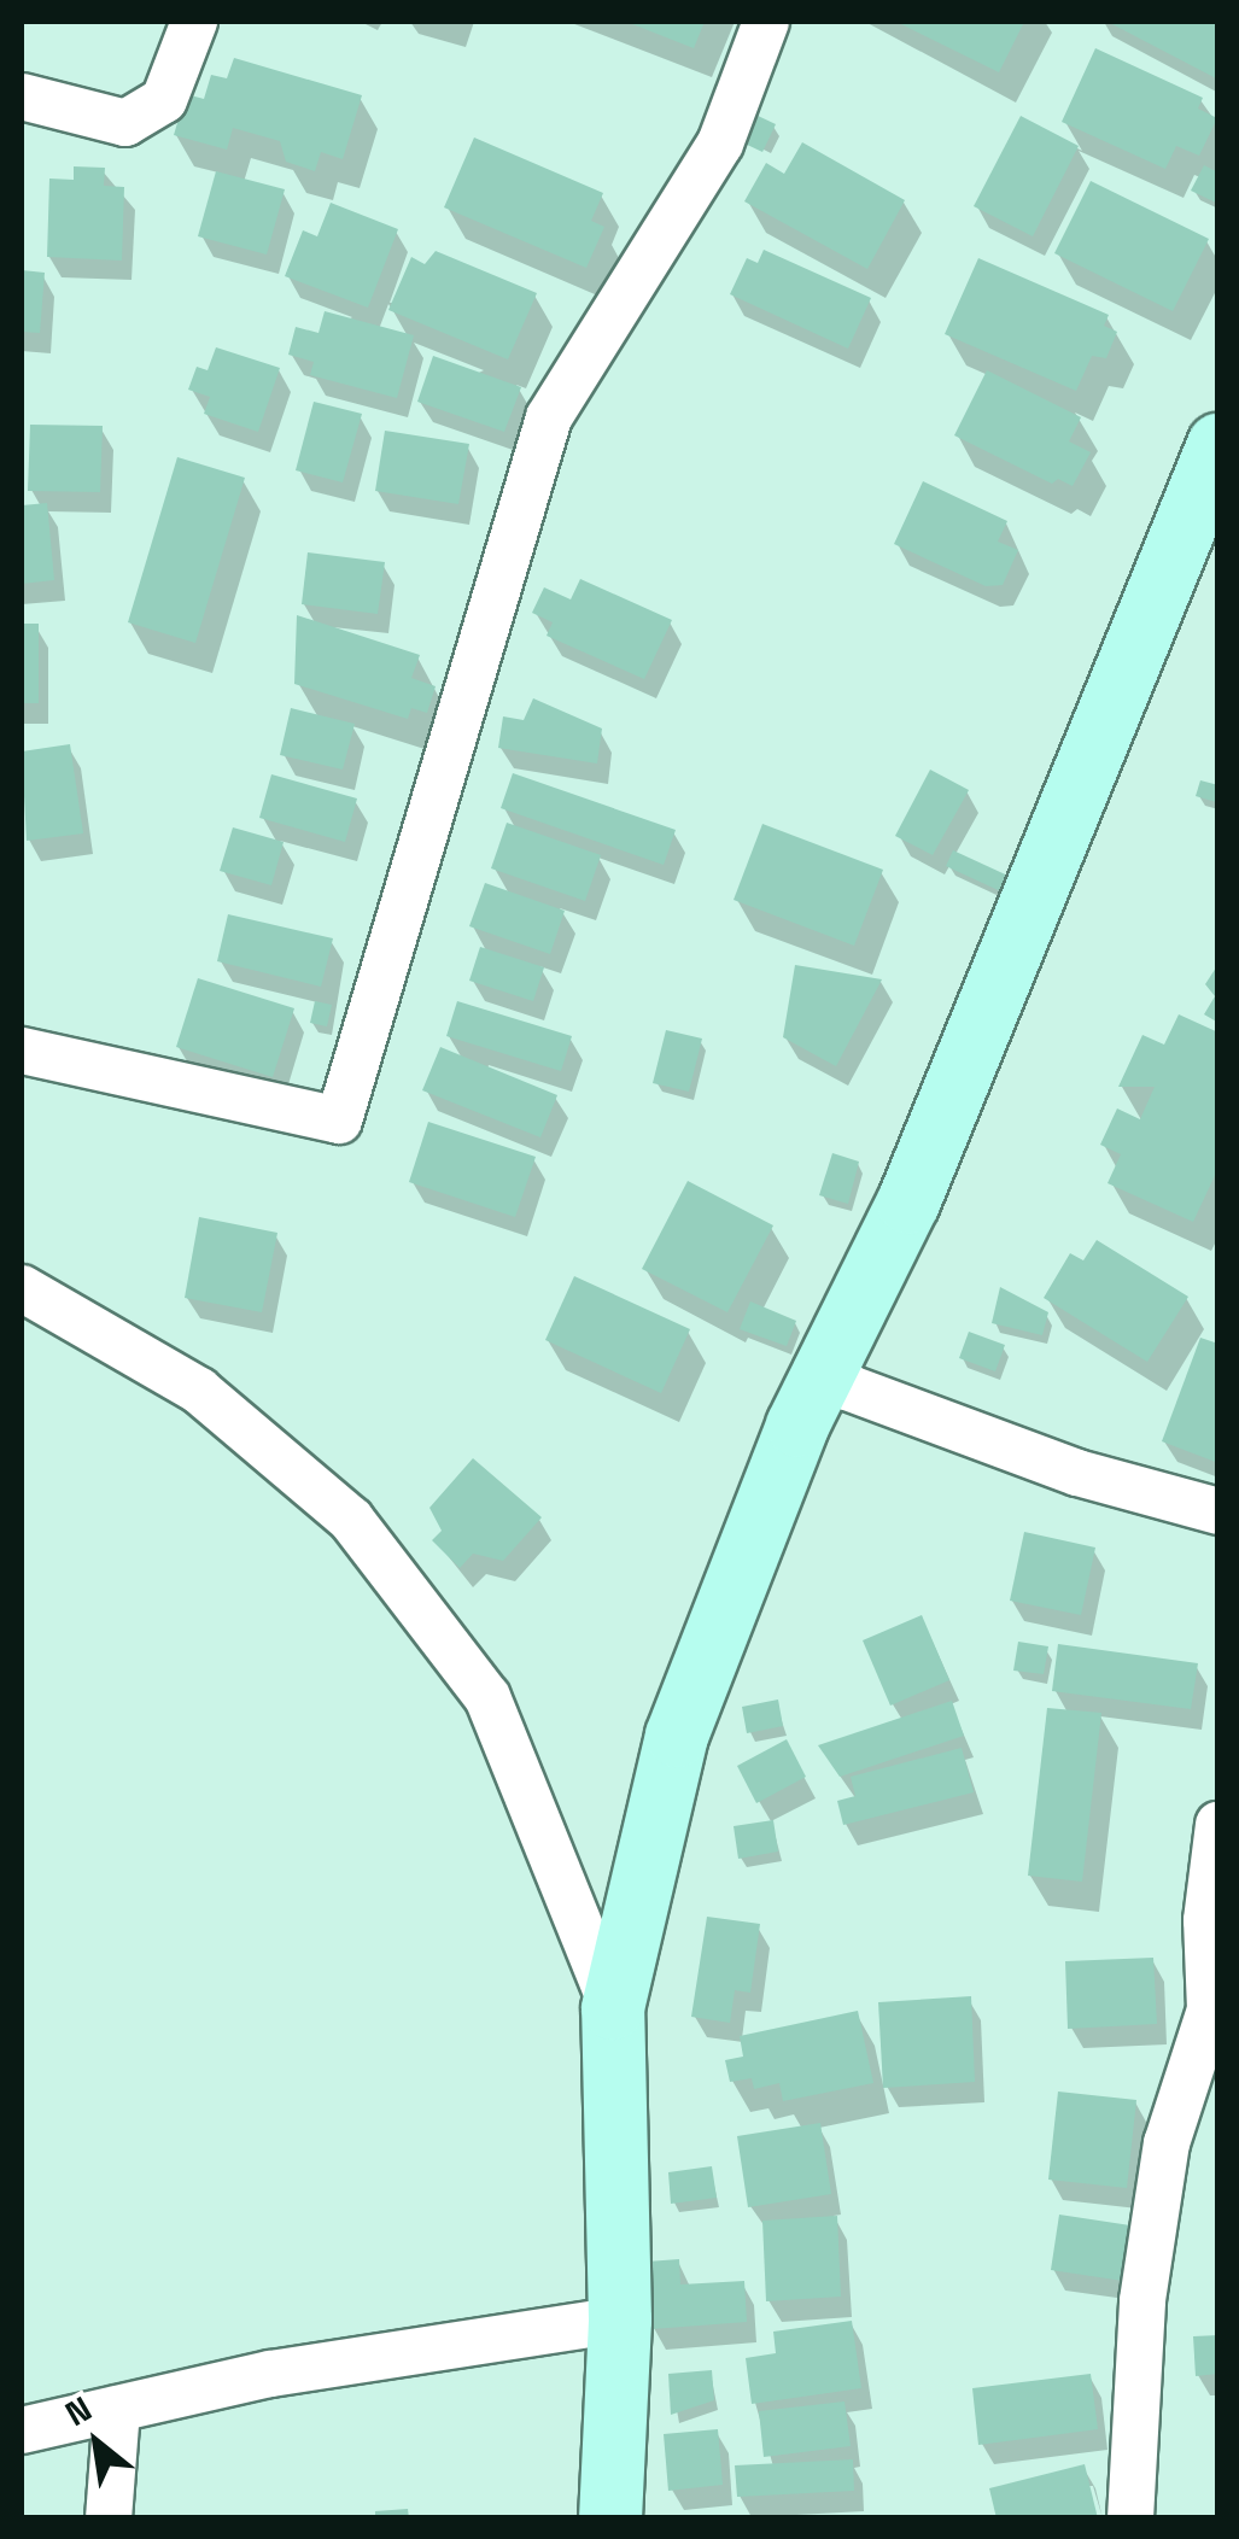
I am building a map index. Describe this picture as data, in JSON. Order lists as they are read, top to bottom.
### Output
{
  "north": "top left"
}
